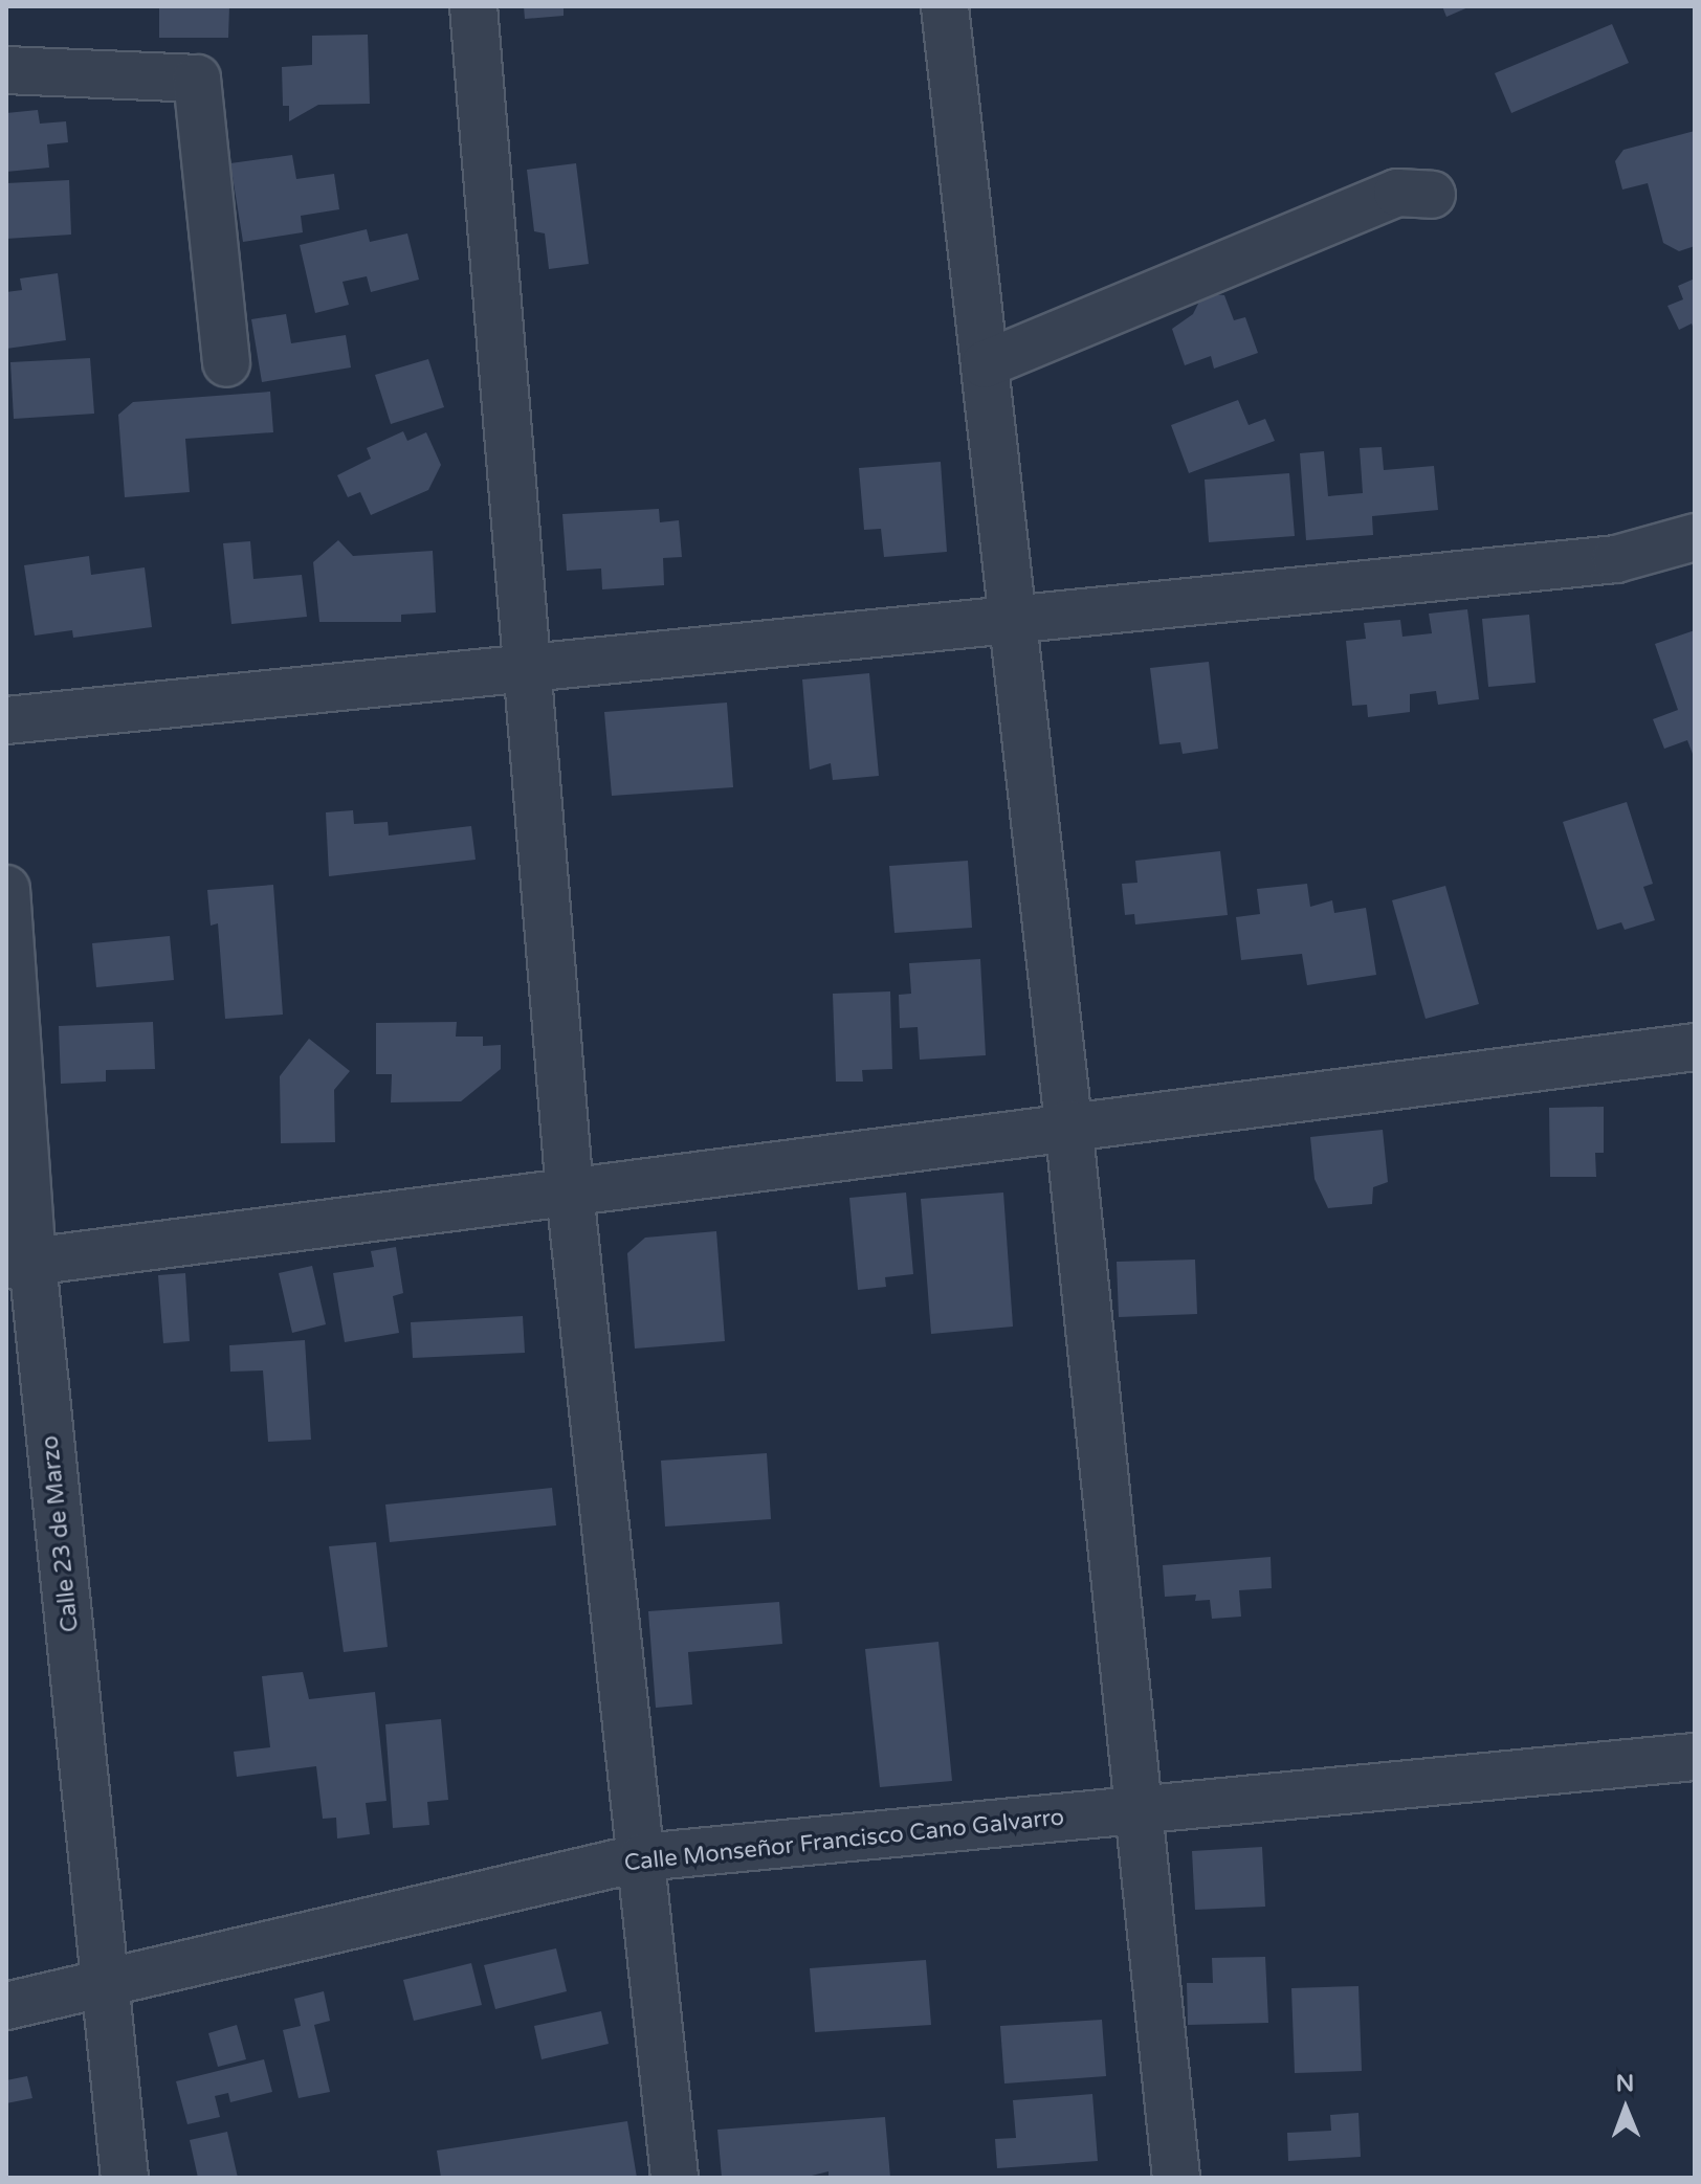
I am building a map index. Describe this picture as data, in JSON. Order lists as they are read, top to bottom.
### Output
{
  "streets": {
    "street": ["Calle 23 de Marzo", "Calle Monseñor Francisco Cano Galvarro"]
  },
  "crossings": [
    ["Calle 23 de Marzo", "Calle Monseñor Francisco Cano Galvarro"]
  ],
  "north": "top"
}
